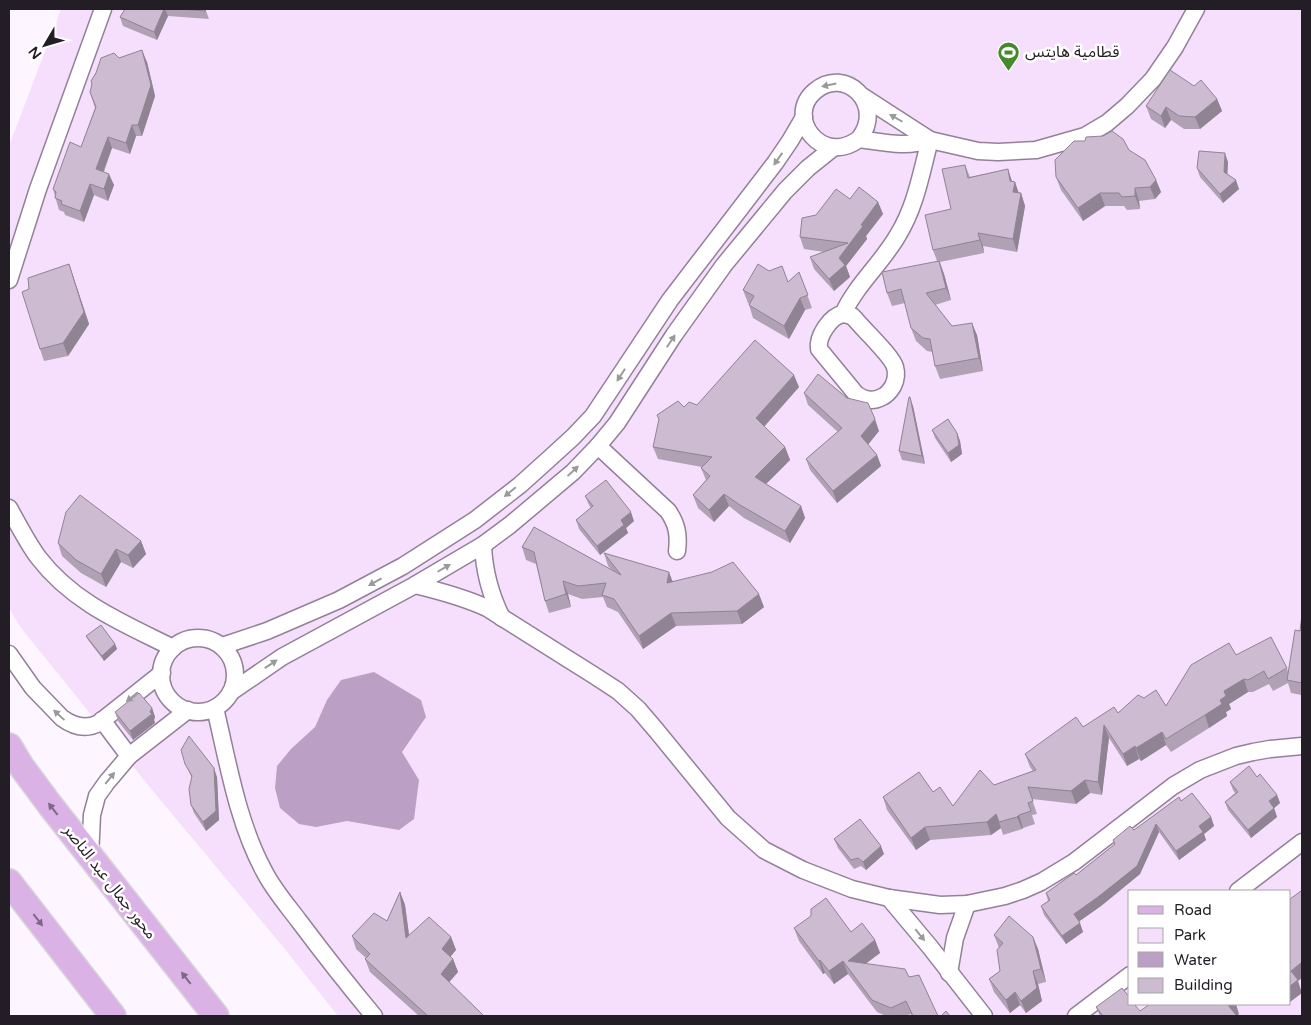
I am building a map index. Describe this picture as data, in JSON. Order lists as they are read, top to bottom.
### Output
{
  "streets": {
    "main road": ["محور جمال عبد الناصر"]
  },
  "places": {
    "sports": ["قطامية هايتس"]
  },
  "legend": [
    "Road",
    "Park",
    "Water",
    "Building"
  ],
  "north": "bottom left"
}
